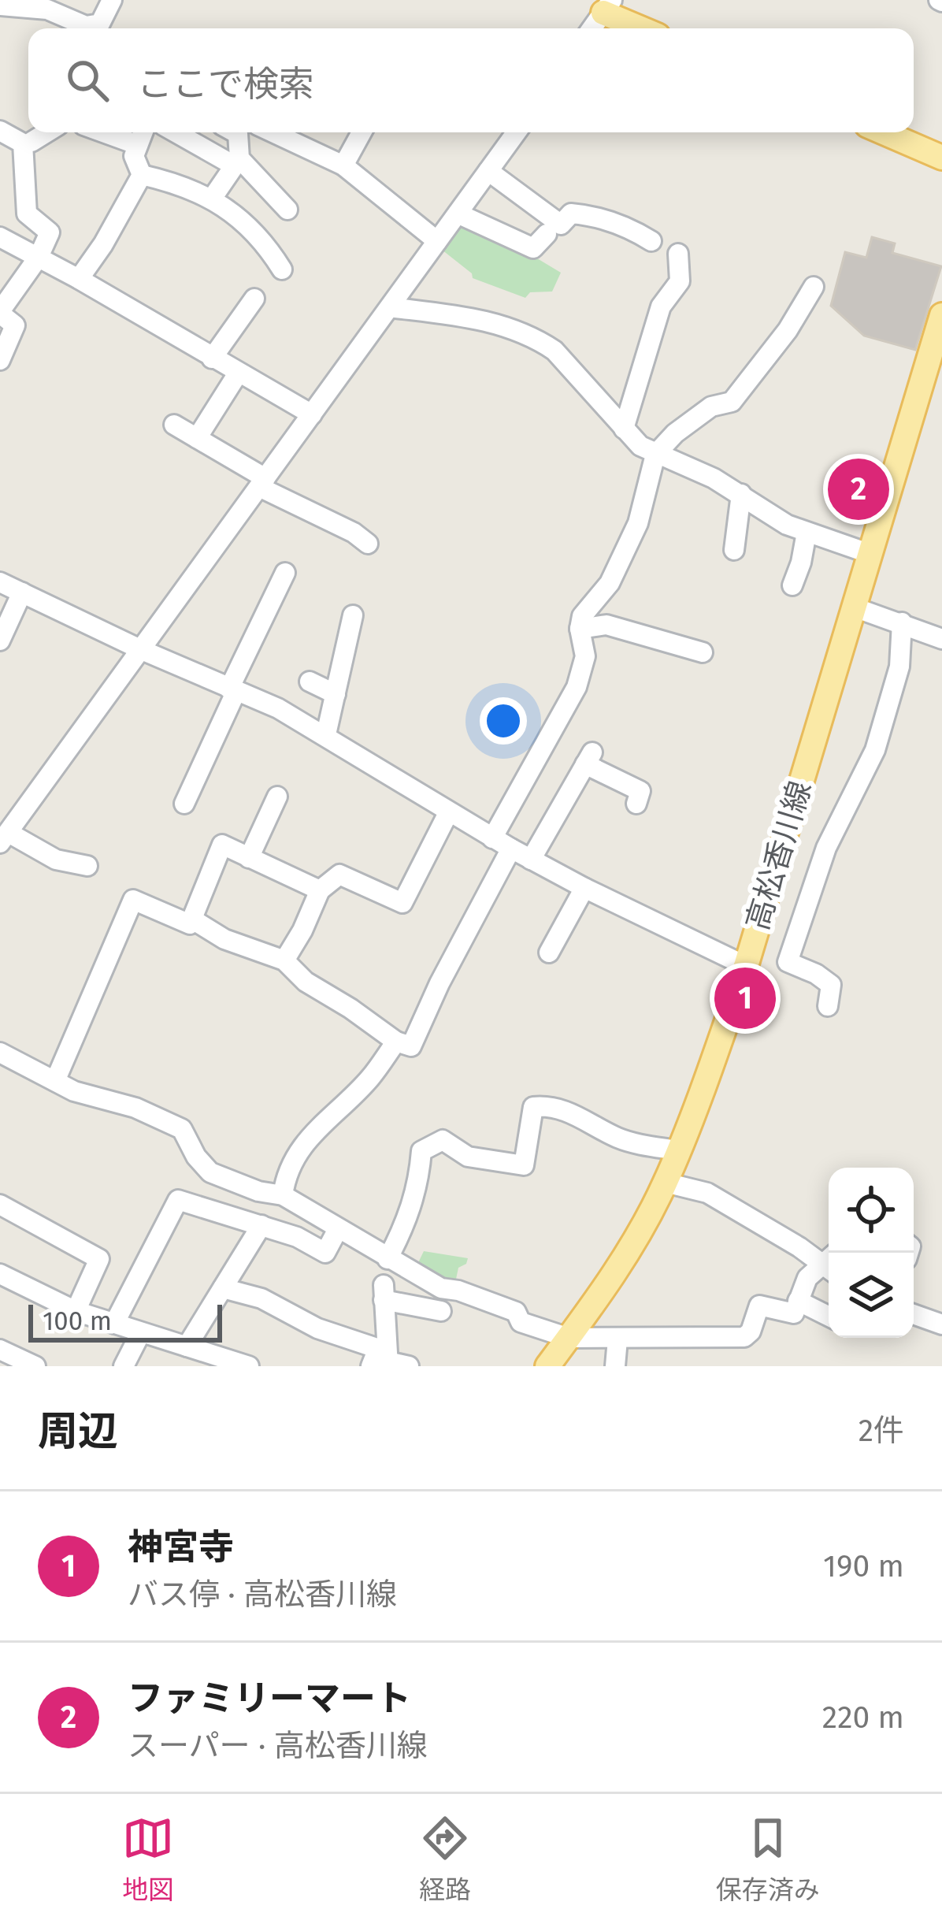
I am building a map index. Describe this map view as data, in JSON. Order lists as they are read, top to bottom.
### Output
{
  "streets": {
    "main road": ["高松香川線"]
  },
  "scale_bar": "100 m",
  "page": {
    "search": "ここで検索",
    "pins": ["2", "1"],
    "scale": "100 m",
    "heading": ["周辺", "2件"],
    "list": [
      {
        "mark": "1",
        "name": "神宮寺",
        "note": "バス停 · 高松香川線",
        "value": "190 m"
      },
      {
        "mark": "2",
        "name": "ファミリーマート",
        "note": "スーパー · 高松香川線",
        "value": "220 m"
      }
    ],
    "nav": ["地図", "経路", "保存済み"]
  }
}
